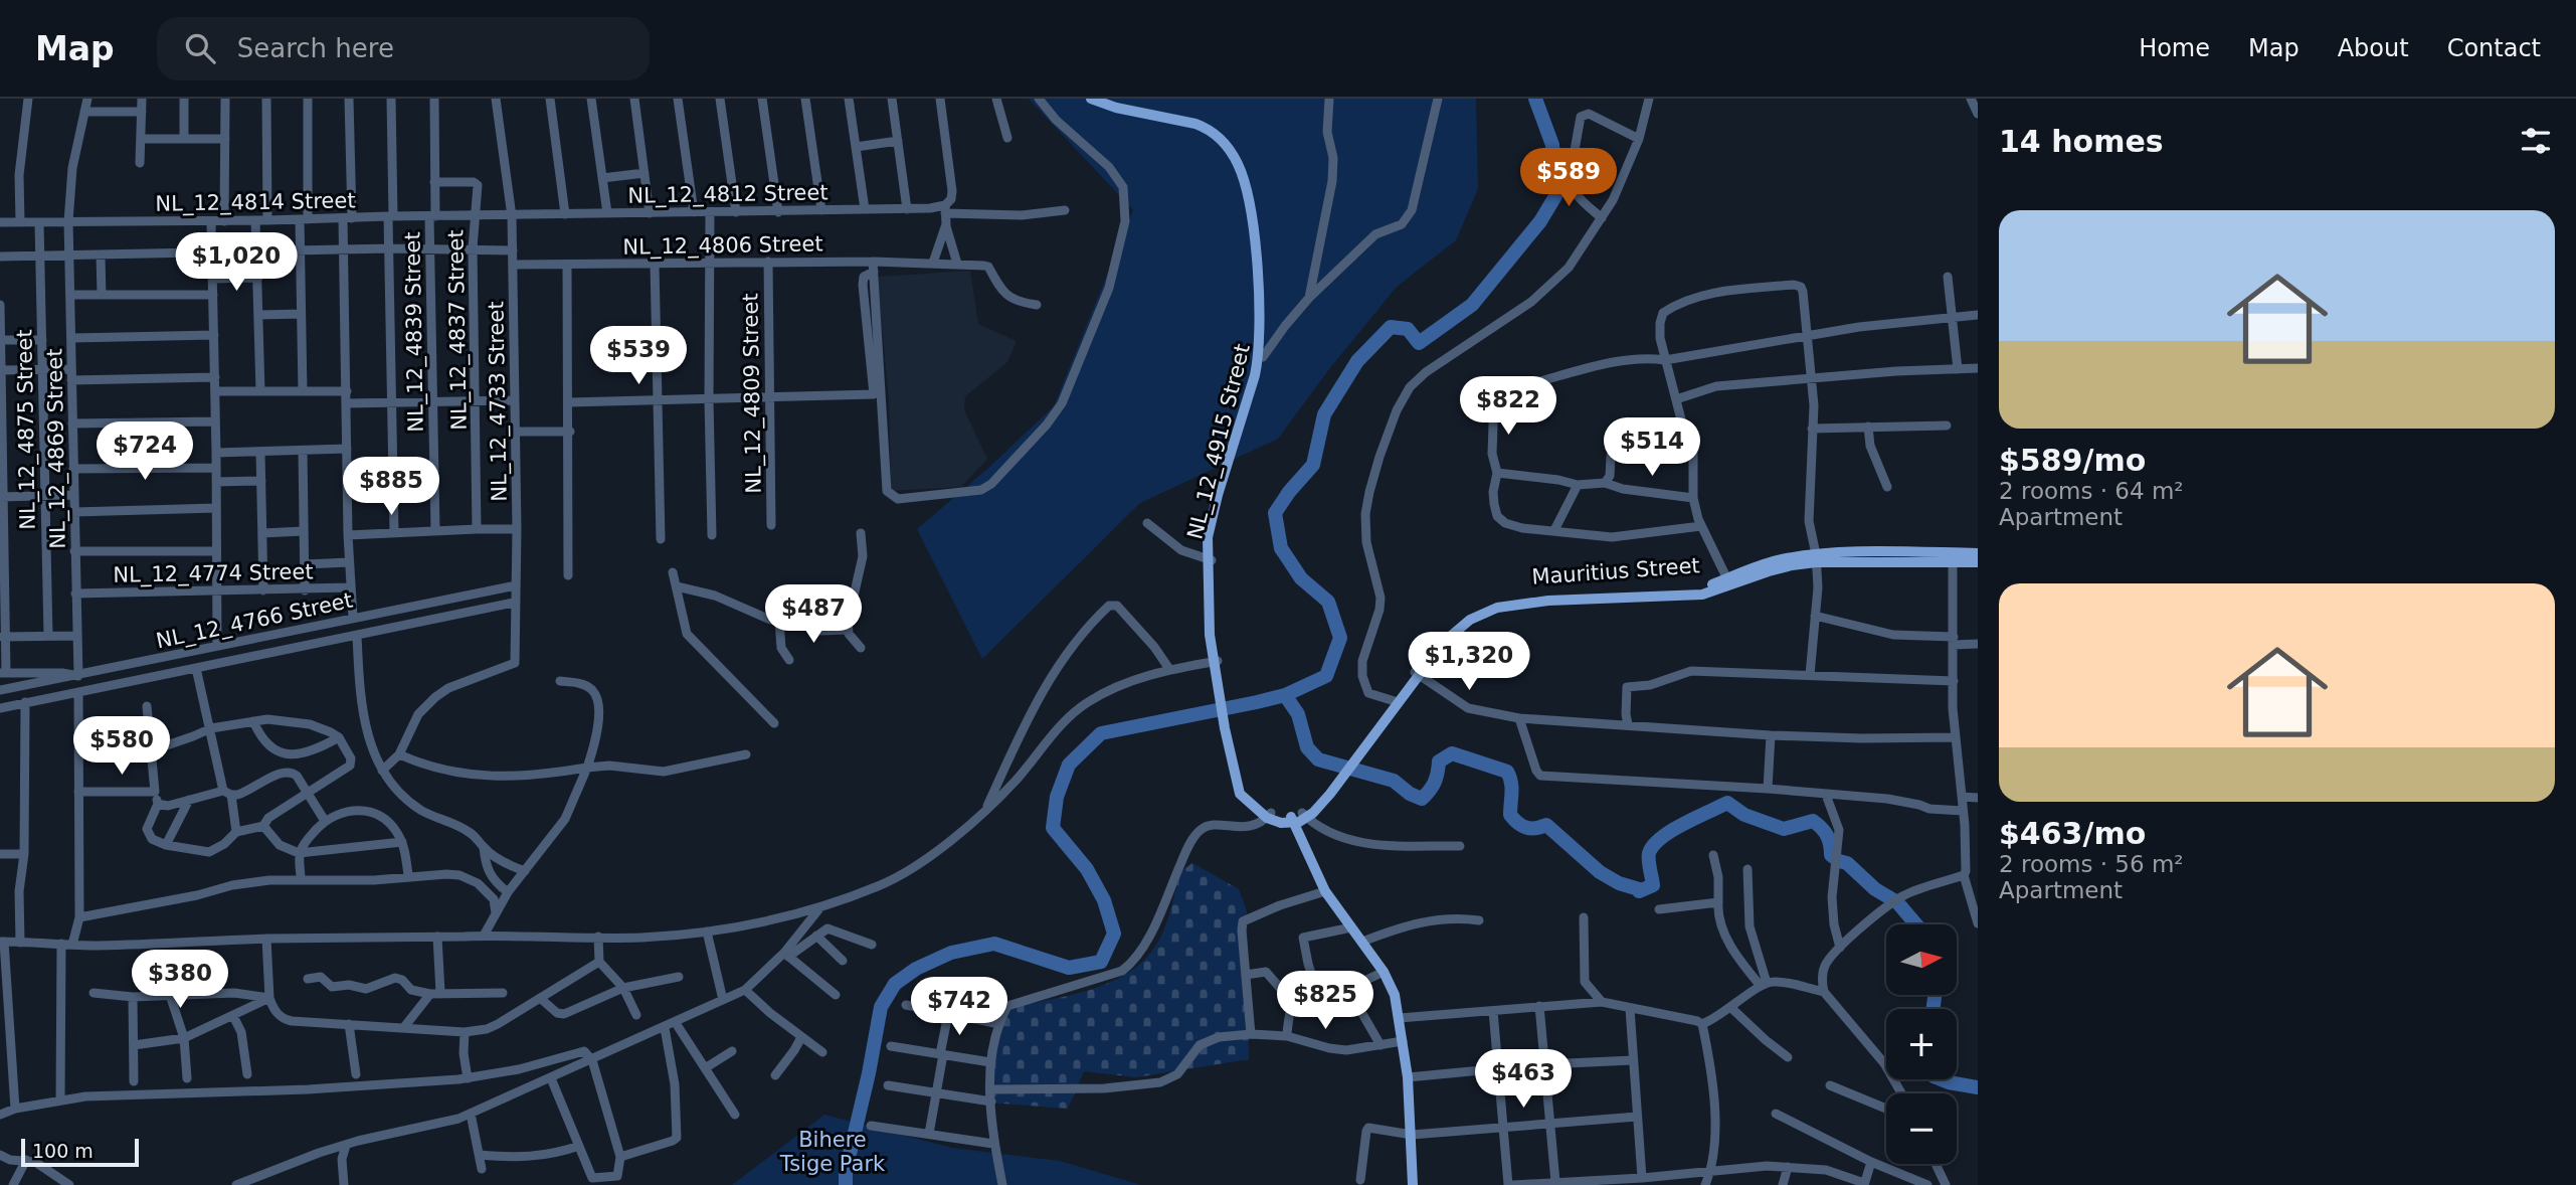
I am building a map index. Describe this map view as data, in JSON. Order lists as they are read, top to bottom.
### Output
{
  "streets": {
    "main road": ["NL_12_4915 Street", "Mauritius Street"],
    "street": [
      "NL_12_4812 Street",
      "NL_12_4814 Street",
      "NL_12_4806 Street",
      "NL_12_4837 Street",
      "NL_12_4839 Street",
      "NL_12_4809 Street",
      "NL_12_4733 Street",
      "NL_12_4875 Street",
      "NL_12_4869 Street",
      "NL_12_4774 Street",
      "NL_12_4766 Street"
    ]
  },
  "crossings": [
    ["NL_12_4812 Street", "NL_12_4814 Street"],
    ["NL_12_4812 Street", "NL_12_4733 Street"],
    ["NL_12_4814 Street", "NL_12_4837 Street"],
    ["NL_12_4814 Street", "NL_12_4839 Street"],
    ["NL_12_4814 Street", "NL_12_4733 Street"],
    ["NL_12_4814 Street", "NL_12_4875 Street"],
    ["NL_12_4814 Street", "NL_12_4869 Street"],
    ["NL_12_4806 Street", "NL_12_4809 Street"],
    ["NL_12_4806 Street", "NL_12_4733 Street"],
    ["NL_12_4837 Street", "NL_12_4839 Street"],
    ["NL_12_4733 Street", "NL_12_4766 Street"],
    ["NL_12_4869 Street", "NL_12_4774 Street"],
    ["NL_12_4869 Street", "NL_12_4766 Street"]
  ],
  "parks": ["Bihere Tsige Park"],
  "scale_bar": "100 m",
  "north": "right",
  "page": {
    "header": "Map",
    "search": "Search here",
    "nav": [
      "Home",
      "Map",
      "About",
      "Contact"
    ],
    "heading": "14 homes",
    "price": [
      "$589",
      "$1,020",
      "$539",
      "$822",
      "$514",
      "$724",
      "$885",
      "$487",
      "$1,320",
      "$580",
      "$380",
      "$825",
      "$742",
      "$463"
    ],
    "list": [
      {
        "name": "$589/mo",
        "note": "2 rooms · 64 m² · Apartment"
      },
      {
        "name": "$463/mo",
        "note": "2 rooms · 56 m² · Apartment"
      }
    ],
    "map_buttons": ["+", "−"],
    "scale": "100 m"
  }
}
